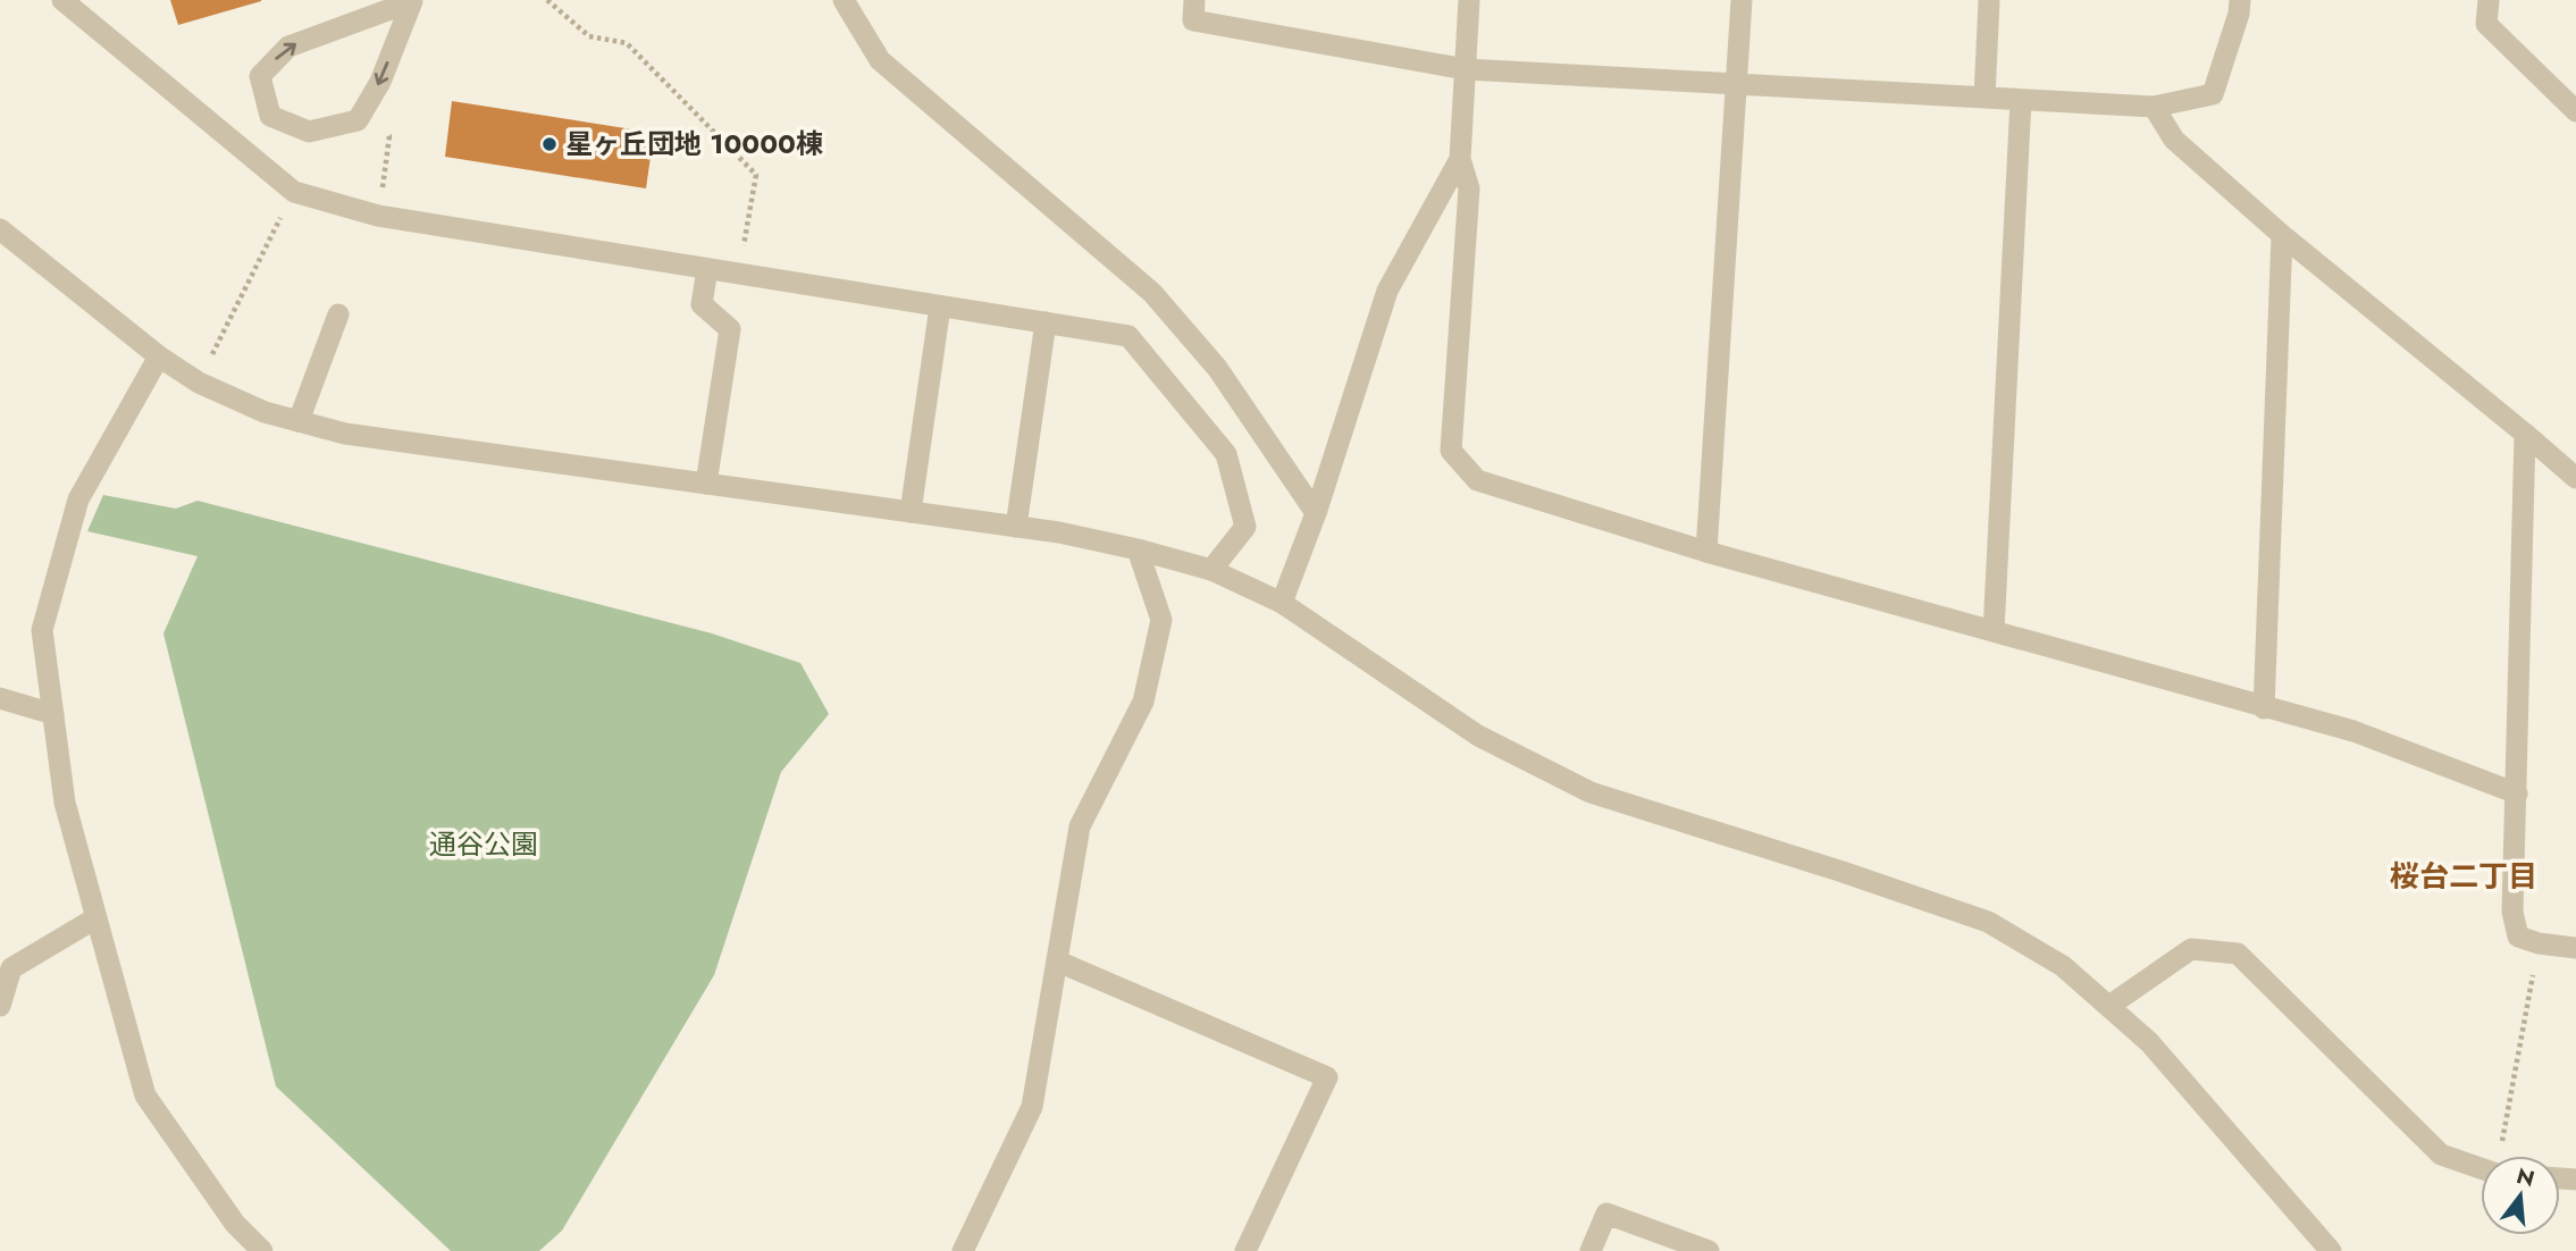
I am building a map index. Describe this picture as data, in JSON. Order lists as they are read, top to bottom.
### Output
{
  "districts": ["桜台二丁目"],
  "parks": ["通谷公園"],
  "places": ["星ヶ丘団地 10000棟"],
  "north": "top"
}
